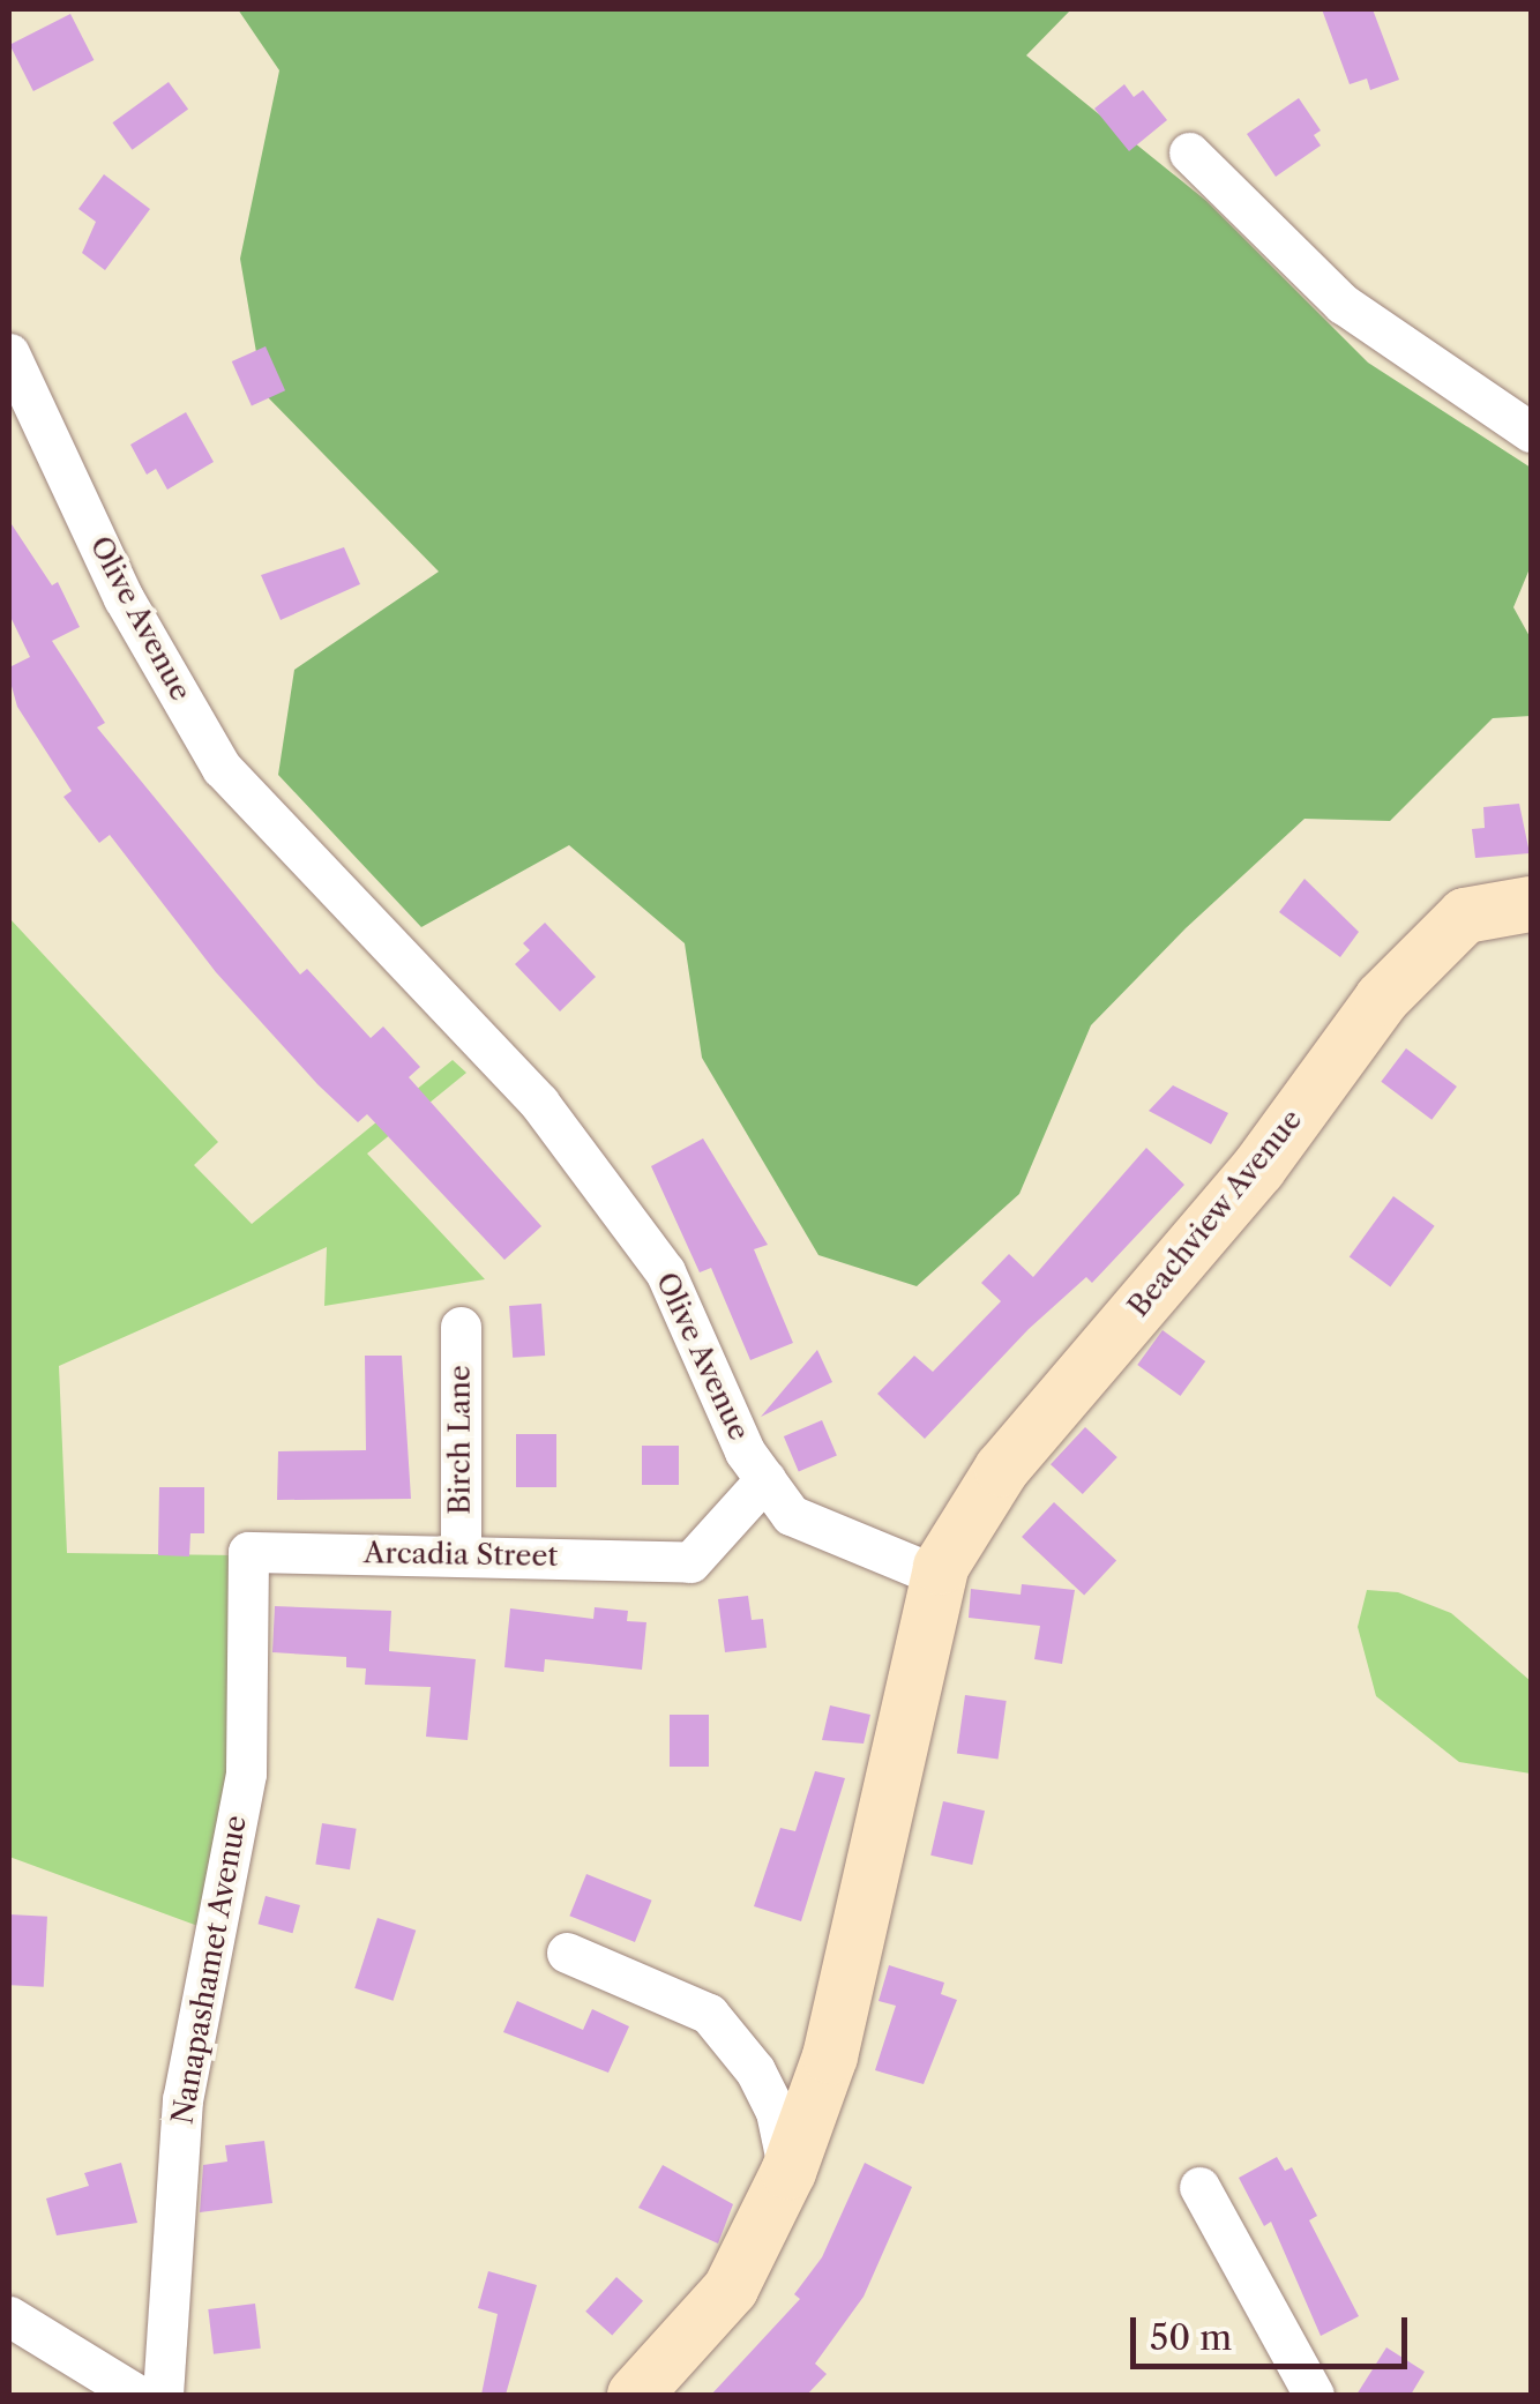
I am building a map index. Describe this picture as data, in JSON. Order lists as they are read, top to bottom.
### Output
{
  "streets": {
    "street": [
      "Olive Avenue",
      "Beachview Avenue",
      "Birch Lane",
      "Arcadia Street",
      "Nanapashamet Avenue"
    ]
  },
  "crossings": [
    ["Olive Avenue", "Beachview Avenue"],
    ["Olive Avenue", "Arcadia Street"],
    ["Birch Lane", "Arcadia Street"],
    ["Arcadia Street", "Nanapashamet Avenue"]
  ],
  "scale_bar": "50 m"
}
